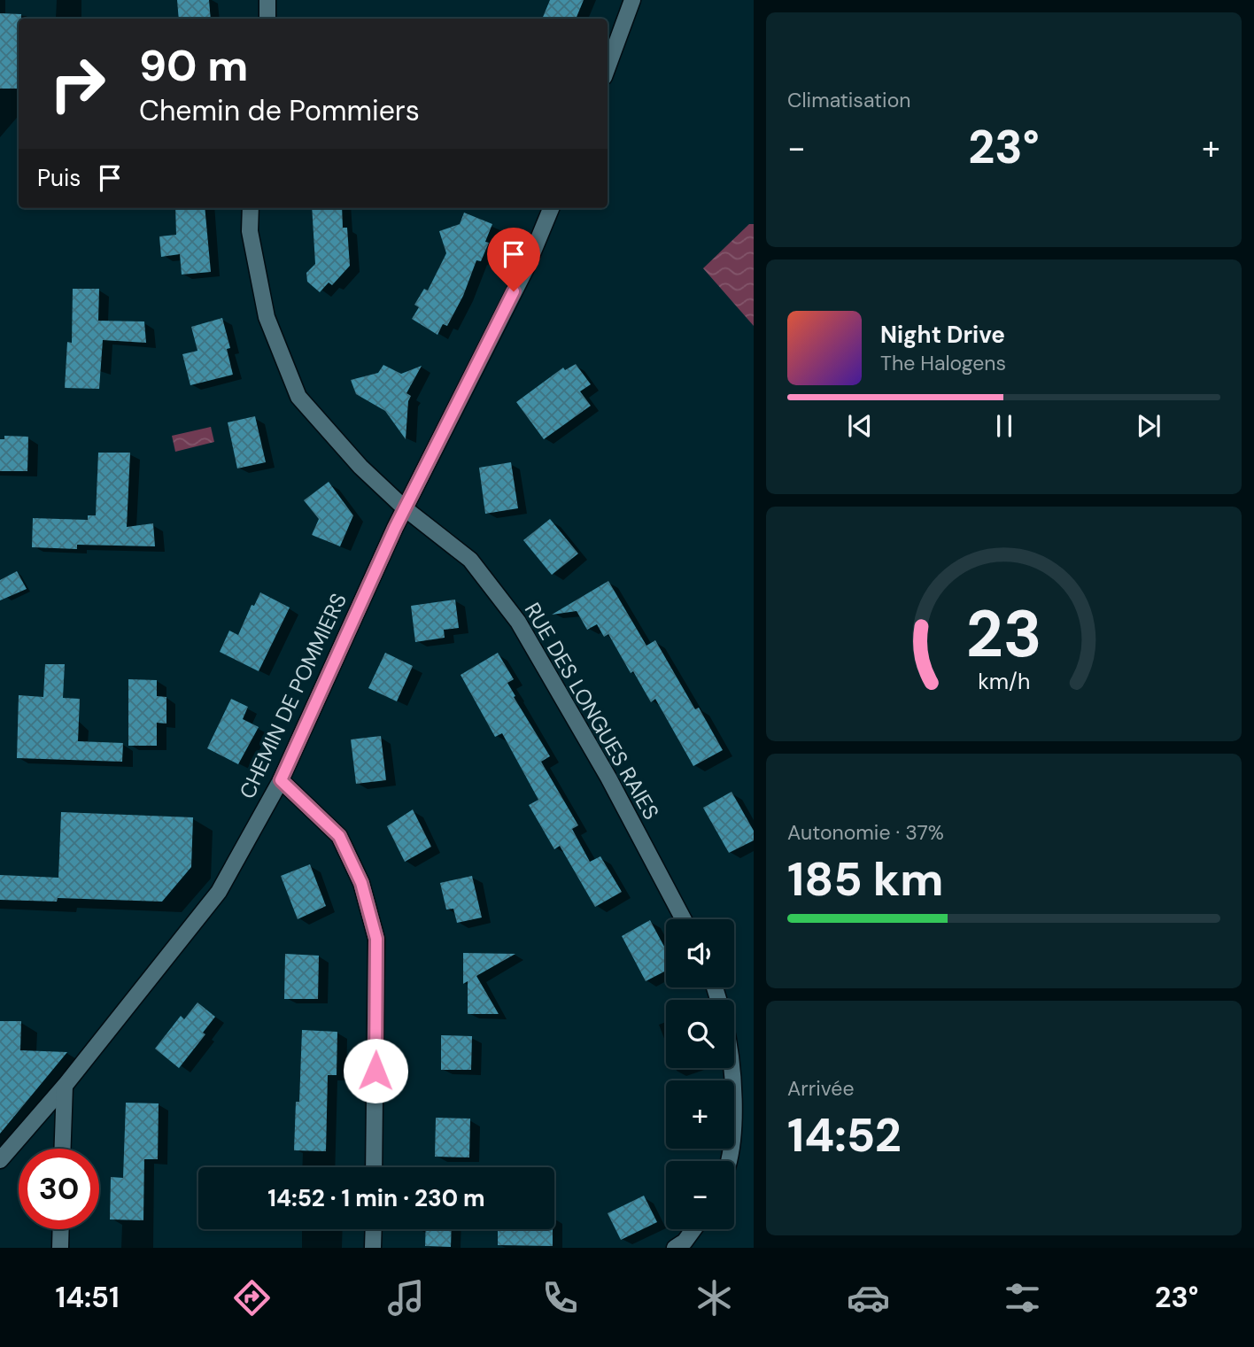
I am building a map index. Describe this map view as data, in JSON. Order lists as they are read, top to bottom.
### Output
{
  "streets": {
    "street": ["CHEMIN DE POMMIERS", "RUE DES LONGUES RAIES"]
  },
  "crossings": [
    ["CHEMIN DE POMMIERS", "RUE DES LONGUES RAIES"]
  ],
  "page": {
    "tile": [
      "Climatisation",
      ["Autonomie · 37%", "185 km"],
      ["Arrivée", "14:52"]
    ],
    "turn": ["90 m", "Chemin de Pommiers"],
    "heat": ["−", "23°", "+"],
    "then": "Puis",
    "song": ["Night Drive", "The Halogens"],
    "map_buttons": ["+", "−"],
    "limit": "30",
    "trip": "14:52 · 1 min · 230 m",
    "tabs": ["14:51", "23°"],
    "gauge": ["23", "km/h"]
  }
}
